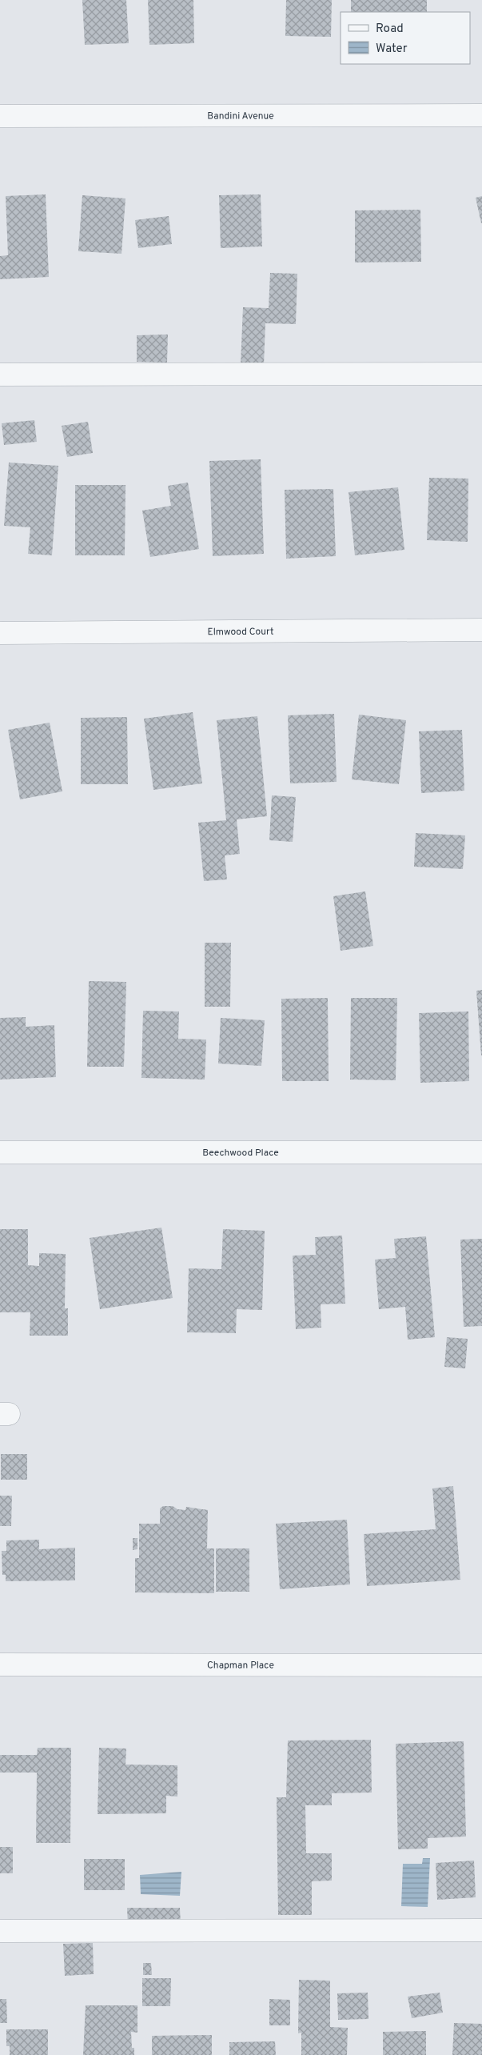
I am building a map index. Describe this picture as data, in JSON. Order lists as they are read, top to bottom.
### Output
{
  "streets": {
    "street": [
      "Bandini Avenue",
      "Elmwood Court",
      "Beechwood Place",
      "Chapman Place"
    ]
  },
  "legend": ["Road", "Water"]
}
